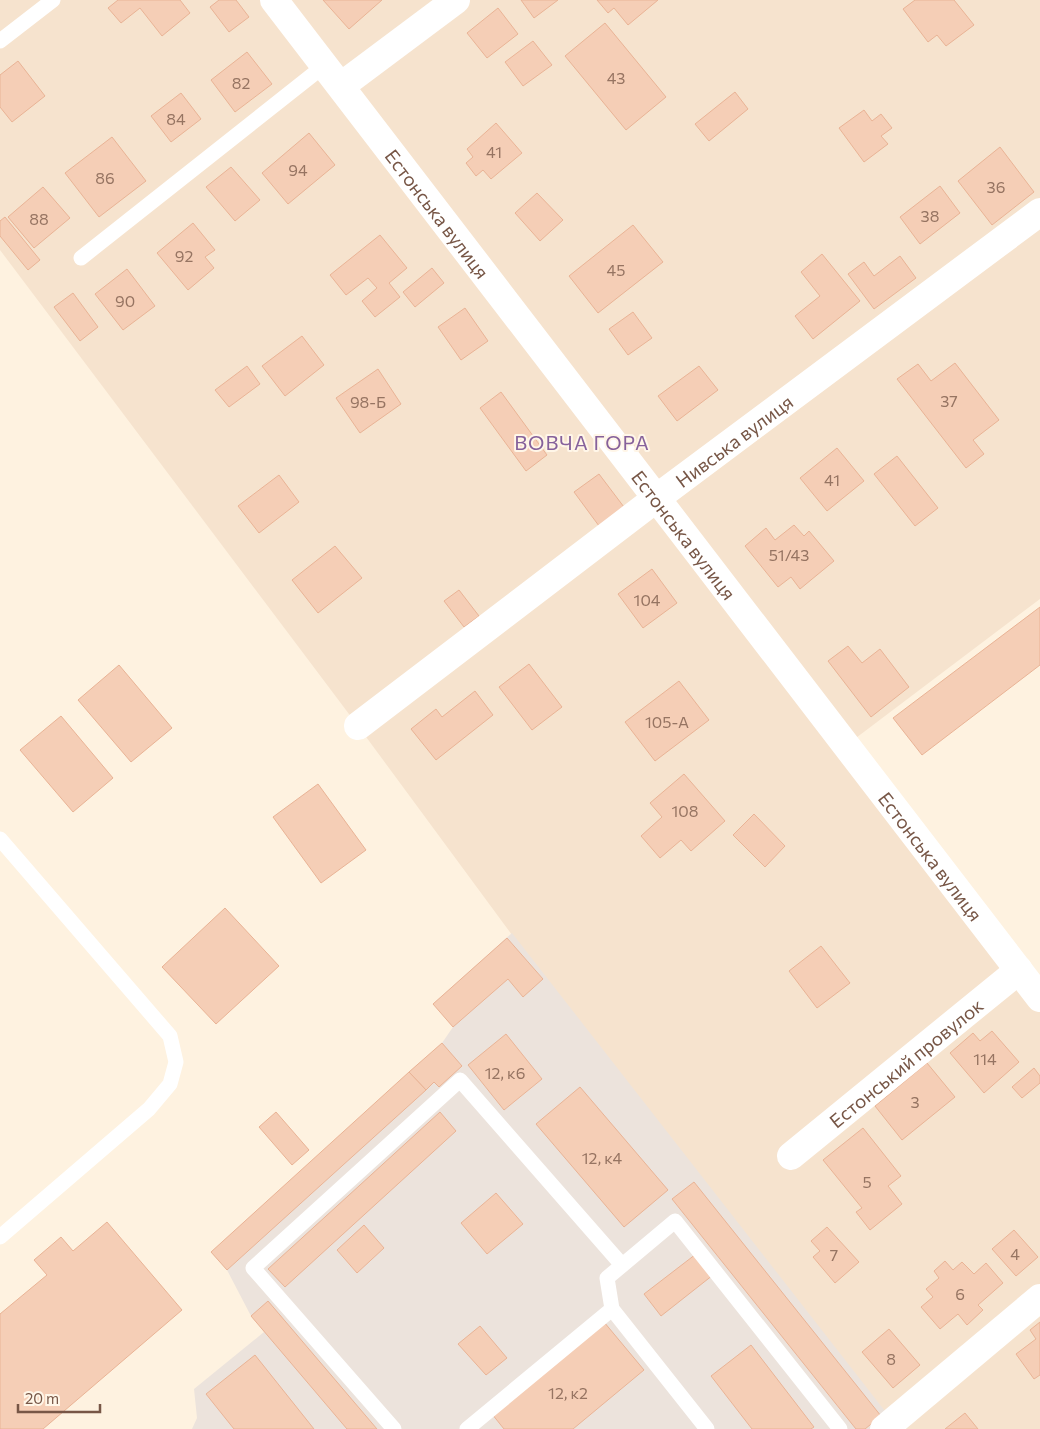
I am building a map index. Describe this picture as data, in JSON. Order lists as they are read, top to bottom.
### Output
{
  "streets": {
    "street": ["Естонська вулиця", "Нивська вулиця", "Естонський провулок"]
  },
  "crossings": [
    ["Естонська вулиця", "Нивська вулиця"],
    ["Естонська вулиця", "Естонський провулок"]
  ],
  "districts": ["ВОВЧА ГОРА"],
  "house_numbers": [
    "43",
    "82",
    "84",
    "41",
    "94",
    "86",
    "36",
    "38",
    "88",
    "92",
    "45",
    "90",
    "37",
    "98-Б",
    "41",
    "51/43",
    "104",
    "105-А",
    "108",
    "114",
    "12, к6",
    "3",
    "12, к4",
    "5",
    "4",
    "7",
    "6",
    "8",
    "12, к2"
  ],
  "scale_bar": "20 m"
}
